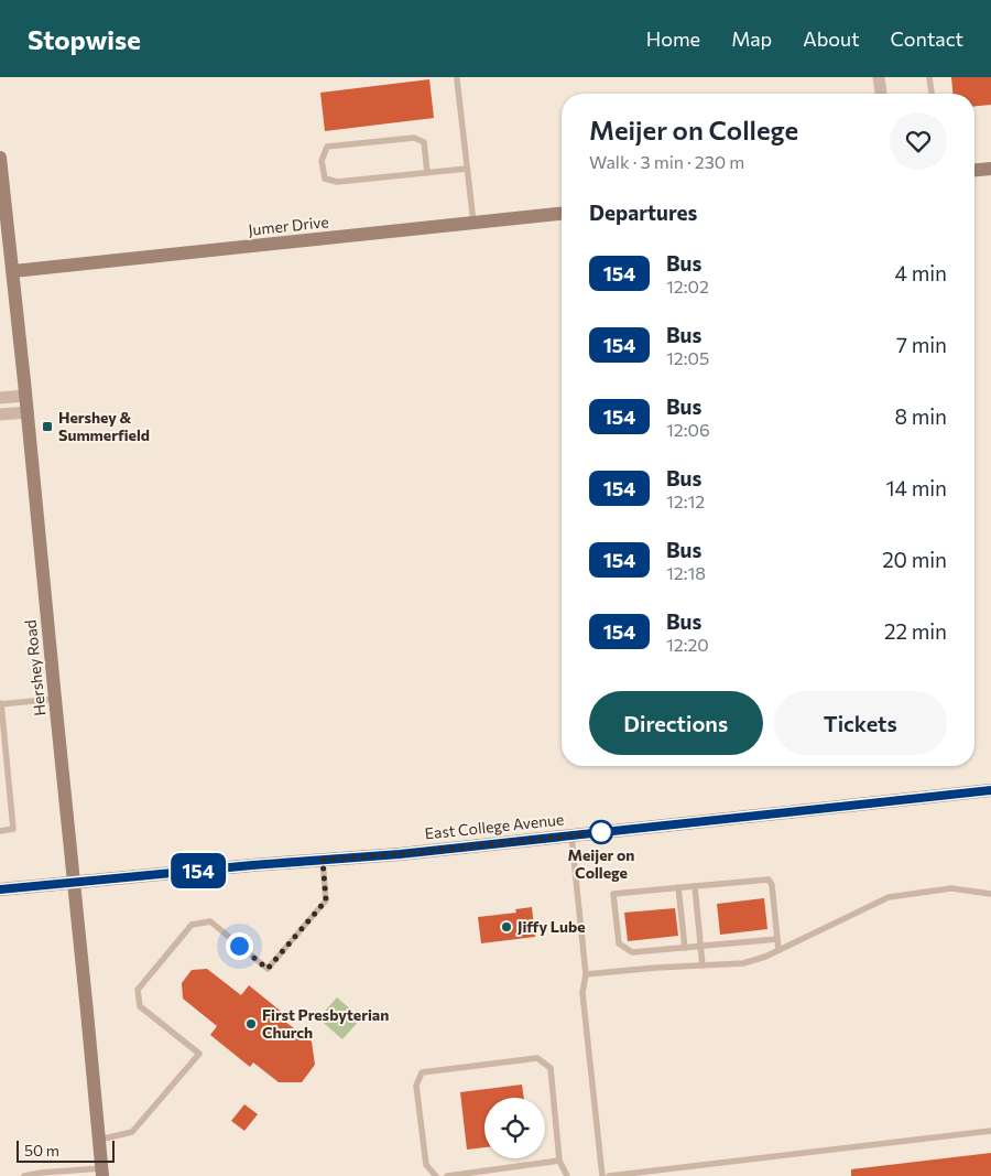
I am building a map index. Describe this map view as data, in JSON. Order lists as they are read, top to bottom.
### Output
{
  "streets": {
    "main road": ["Jumer Drive", "Hershey Road", "East College Avenue"]
  },
  "crossings": [
    ["Jumer Drive", "Hershey Road"],
    ["Hershey Road", "East College Avenue"]
  ],
  "places": {
    "transit": ["Hershey & Summerfield"],
    "other": ["Meijer on College", "Jiffy Lube", "First Presbyterian Church"]
  },
  "lines": ["bus line 154"],
  "scale_bar": "50 m",
  "page": {
    "header": "Stopwise",
    "nav": [
      "Home",
      "Map",
      "About",
      "Contact"
    ],
    "on_map": "154",
    "heading": [
      ["Meijer on College", "Walk · 3 min · 230 m"],
      "Departures"
    ],
    "list": [
      {
        "mark": "154",
        "name": "Bus",
        "note": "12:02",
        "value": "4 min"
      },
      {
        "mark": "154",
        "name": "Bus",
        "note": "12:05",
        "value": "7 min"
      },
      {
        "mark": "154",
        "name": "Bus",
        "note": "12:06",
        "value": "8 min"
      },
      {
        "mark": "154",
        "name": "Bus",
        "note": "12:12",
        "value": "14 min"
      },
      {
        "mark": "154",
        "name": "Bus",
        "note": "12:18",
        "value": "20 min"
      },
      {
        "mark": "154",
        "name": "Bus",
        "note": "12:20",
        "value": "22 min"
      }
    ],
    "buttons": ["Directions", "Tickets"],
    "scale": "50 m"
  }
}
